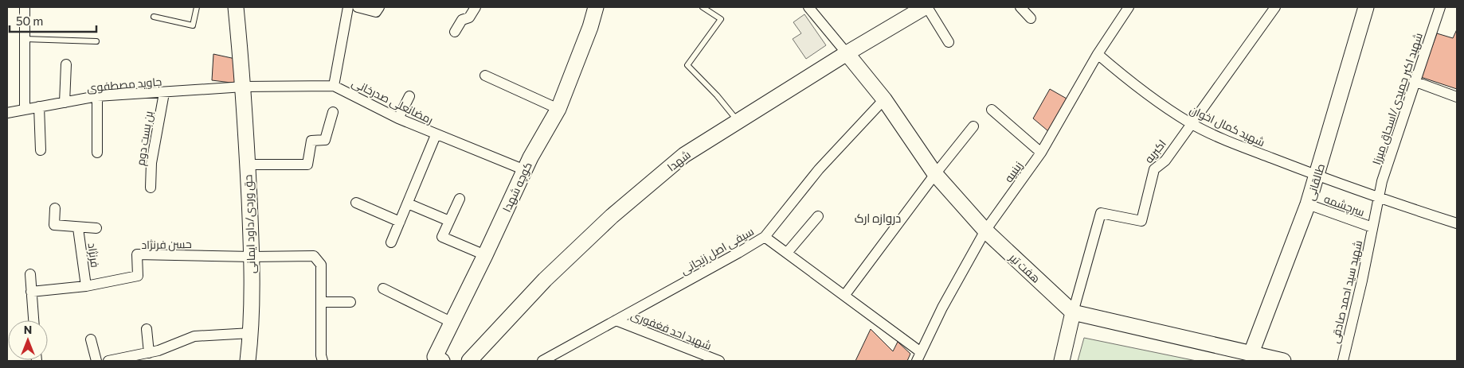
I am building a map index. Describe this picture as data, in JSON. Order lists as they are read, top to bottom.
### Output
{
  "streets": {
    "street": [
      "جاوید مصطفوی",
      "شهید اکبر حمیدی/اسحاق میرزا",
      "رمضانعلی صدرخانی",
      "شهید کمال اخوان",
      "بن بست دوم",
      "اکبریه",
      "شهدا",
      "زینبیه",
      "طالقانی",
      "کوچه شهدا",
      "سرچشمه",
      "حق وردی/داود ایمانی",
      "حسن فرنژاد",
      "سیفی اصل زنجانی",
      "فرنژاد",
      "هفت تیر",
      "شهید سید احمد صادقی",
      "شهید احد فغفوری"
    ]
  },
  "crossings": [
    ["جاوید مصطفوی", "رمضانعلی صدرخانی"],
    ["جاوید مصطفوی", "بن بست دوم"],
    ["جاوید مصطفوی", "حق وردی/داود ایمانی"],
    ["شهید اکبر حمیدی/اسحاق میرزا", "سرچشمه"],
    ["شهید اکبر حمیدی/اسحاق میرزا", "شهید سید احمد صادقی"],
    ["رمضانعلی صدرخانی", "کوچه شهدا"],
    ["رمضانعلی صدرخانی", "حق وردی/داود ایمانی"],
    ["شهید کمال اخوان", "اکبریه"],
    ["شهید کمال اخوان", "زینبیه"],
    ["شهید کمال اخوان", "طالقانی"],
    ["شهید کمال اخوان", "سرچشمه"],
    ["اکبریه", "هفت تیر"],
    ["شهدا", "هفت تیر"],
    ["زینبیه", "سیفی اصل زنجانی"],
    ["زینبیه", "هفت تیر"],
    ["طالقانی", "سرچشمه"],
    ["سرچشمه", "شهید سید احمد صادقی"],
    ["حق وردی/داود ایمانی", "حسن فرنژاد"],
    ["حسن فرنژاد", "فرنژاد"],
    ["سیفی اصل زنجانی", "هفت تیر"],
    ["سیفی اصل زنجانی", "شهید احد فغفوری"]
  ],
  "districts": ["دروازه ارک"],
  "scale_bar": "50 m",
  "north": "top"
}
